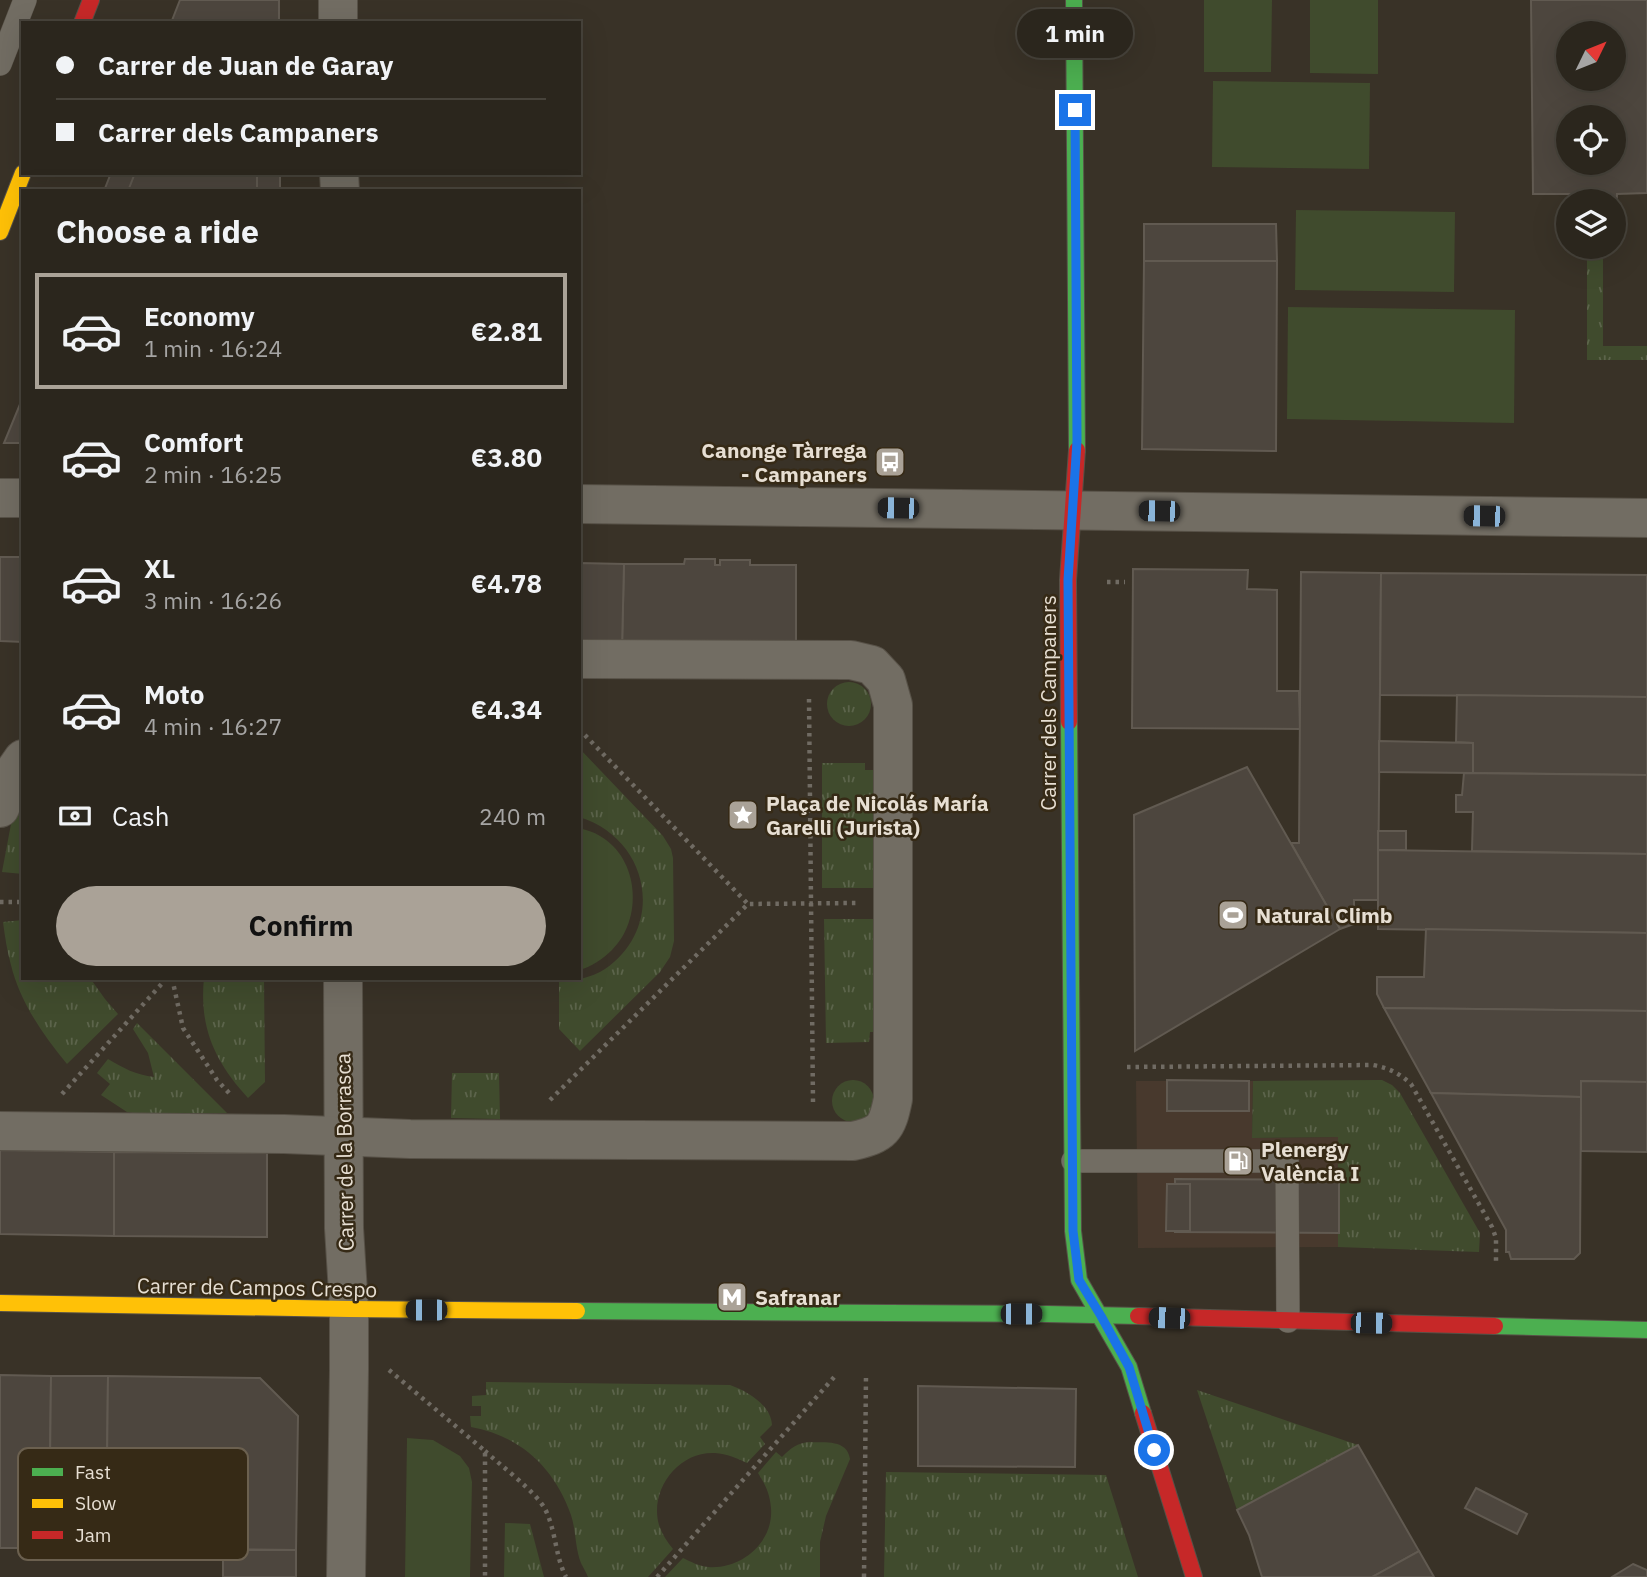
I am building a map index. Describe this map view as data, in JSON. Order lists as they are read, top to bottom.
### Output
{
  "streets": {
    "street": ["Carrer dels Campaners", "Carrer de la Borrasca", "Carrer de Campos Crespo"]
  },
  "crossings": [
    ["Carrer dels Campaners", "Carrer de Campos Crespo"],
    ["Carrer de la Borrasca", "Carrer de Campos Crespo"]
  ],
  "places": {
    "bus stop": ["Canonge Tàrrega - Campaners"],
    "place": ["Plaça de Nicolás María Garelli (Jurista)"],
    "sports": ["Natural Climb"],
    "fuel station": ["Plenergy València I"],
    "metro station": ["Safranar"]
  },
  "legend": ["Fast", "Slow", "Jam"],
  "north": "top right",
  "page": {
    "bubble": "1 min",
    "banner": ["Carrer de Juan de Garay", "Carrer dels Campaners"],
    "heading": "Choose a ride",
    "list": [
      {
        "name": "Economy",
        "note": "1 min · 16:24",
        "value": "€2.81"
      },
      {
        "name": "Comfort",
        "note": "2 min · 16:25",
        "value": "€3.80"
      },
      {
        "name": "XL",
        "note": "3 min · 16:26",
        "value": "€4.78"
      },
      {
        "name": "Moto",
        "note": "4 min · 16:27",
        "value": "€4.34"
      }
    ],
    "pay": ["Cash", "240 m"],
    "buttons": "Confirm"
  }
}
